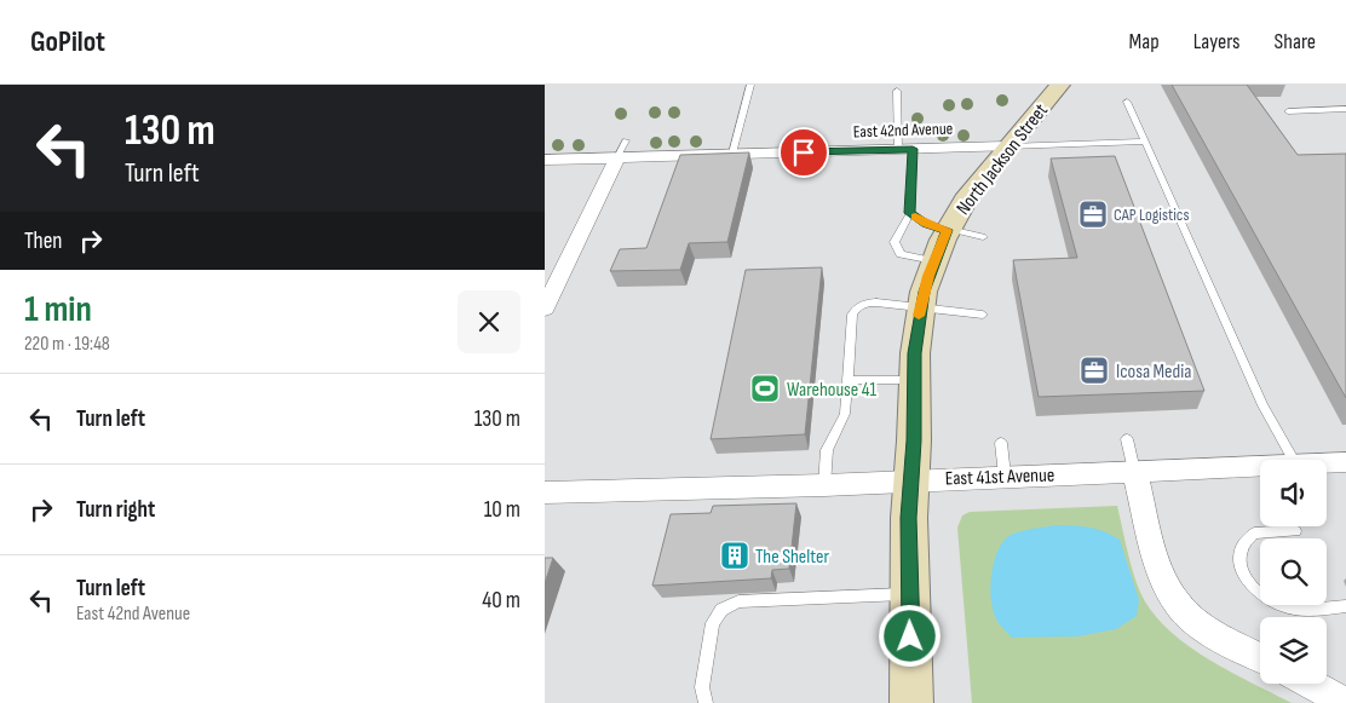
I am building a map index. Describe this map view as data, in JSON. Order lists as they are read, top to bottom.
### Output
{
  "streets": {
    "street": ["East 42nd Avenue", "North Jackson Street", "East 41st Avenue"]
  },
  "crossings": [
    ["East 42nd Avenue", "North Jackson Street"],
    ["North Jackson Street", "East 41st Avenue"]
  ],
  "places": {
    "office": ["CAP Logistics", "Icosa Media"],
    "sports": ["Warehouse 41"],
    "building": ["The Shelter"]
  },
  "page": {
    "header": "GoPilot",
    "nav": ["Map", "Layers", "Share"],
    "turn": ["130 m", "Turn left"],
    "then": "Then",
    "heading": ["1 min", "220 m · 19:48"],
    "list": [
      {
        "name": "Turn left",
        "value": "130 m"
      },
      {
        "name": "Turn right",
        "value": "10 m"
      },
      {
        "name": "Turn left",
        "note": "East 42nd Avenue",
        "value": "40 m"
      }
    ]
  }
}
